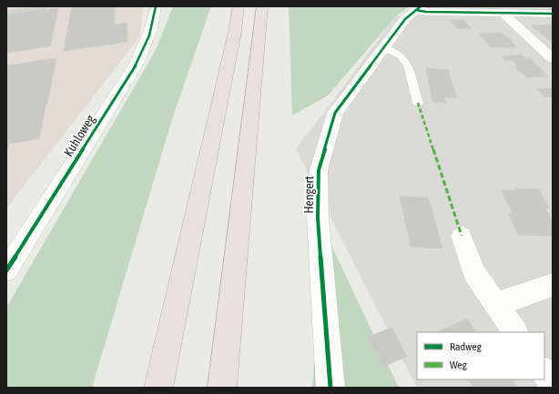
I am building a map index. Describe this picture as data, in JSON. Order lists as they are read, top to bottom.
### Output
{
  "streets": {
    "street": ["Kuhloweg", "Hengert"]
  },
  "legend": ["Radweg", "Weg"]
}
